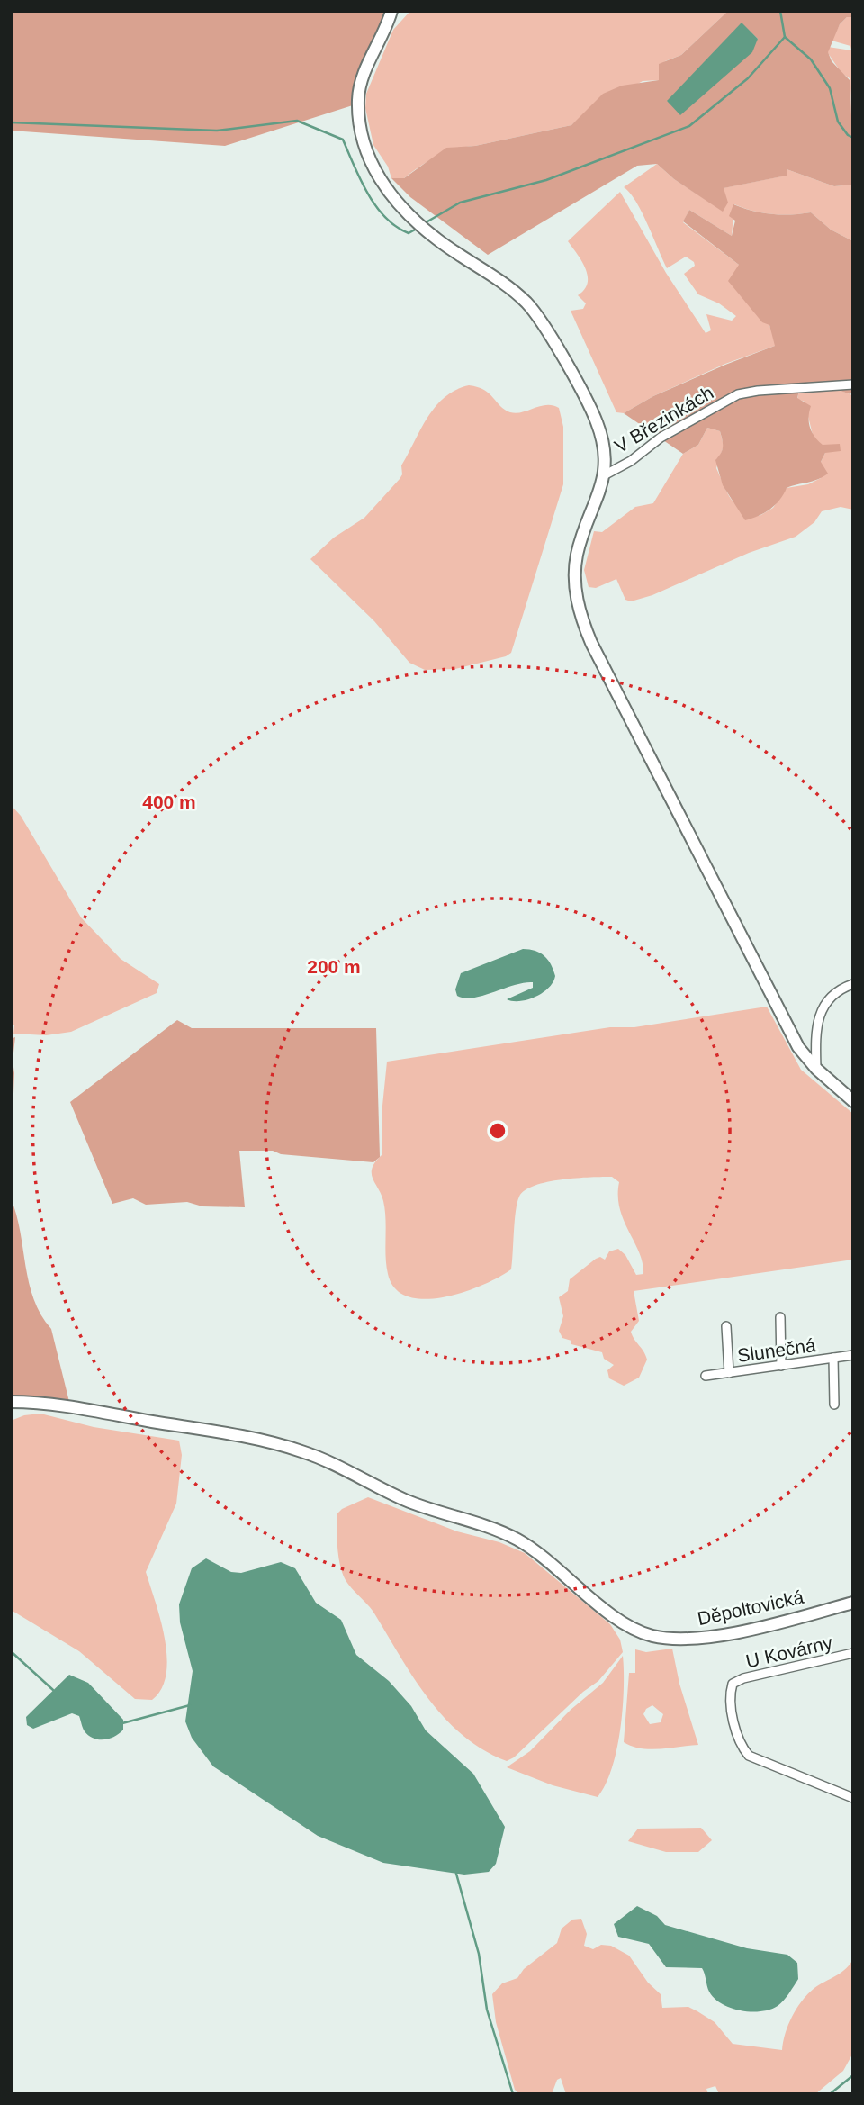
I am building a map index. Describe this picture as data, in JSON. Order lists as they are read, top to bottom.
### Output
{
  "streets": {
    "street": [
      "V Březinkách",
      "Slunečná",
      "Děpoltovická",
      "U Kovárny"
    ]
  },
  "rings": ["400 m", "200 m"]
}
